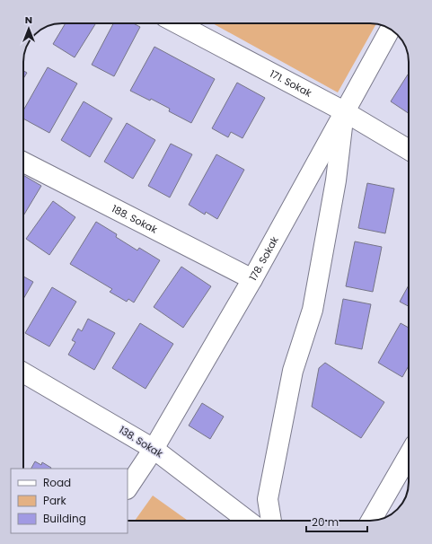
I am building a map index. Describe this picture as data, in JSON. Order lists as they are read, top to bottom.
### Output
{
  "streets": {
    "street": [
      "171. Sokak",
      "188. Sokak",
      "178. Sokak",
      "138. Sokak"
    ]
  },
  "crossings": [
    ["171. Sokak", "178. Sokak"],
    ["188. Sokak", "178. Sokak"],
    ["178. Sokak", "138. Sokak"]
  ],
  "legend": ["Road", "Park", "Building"],
  "scale_bar": "20 m",
  "north": "top"
}
